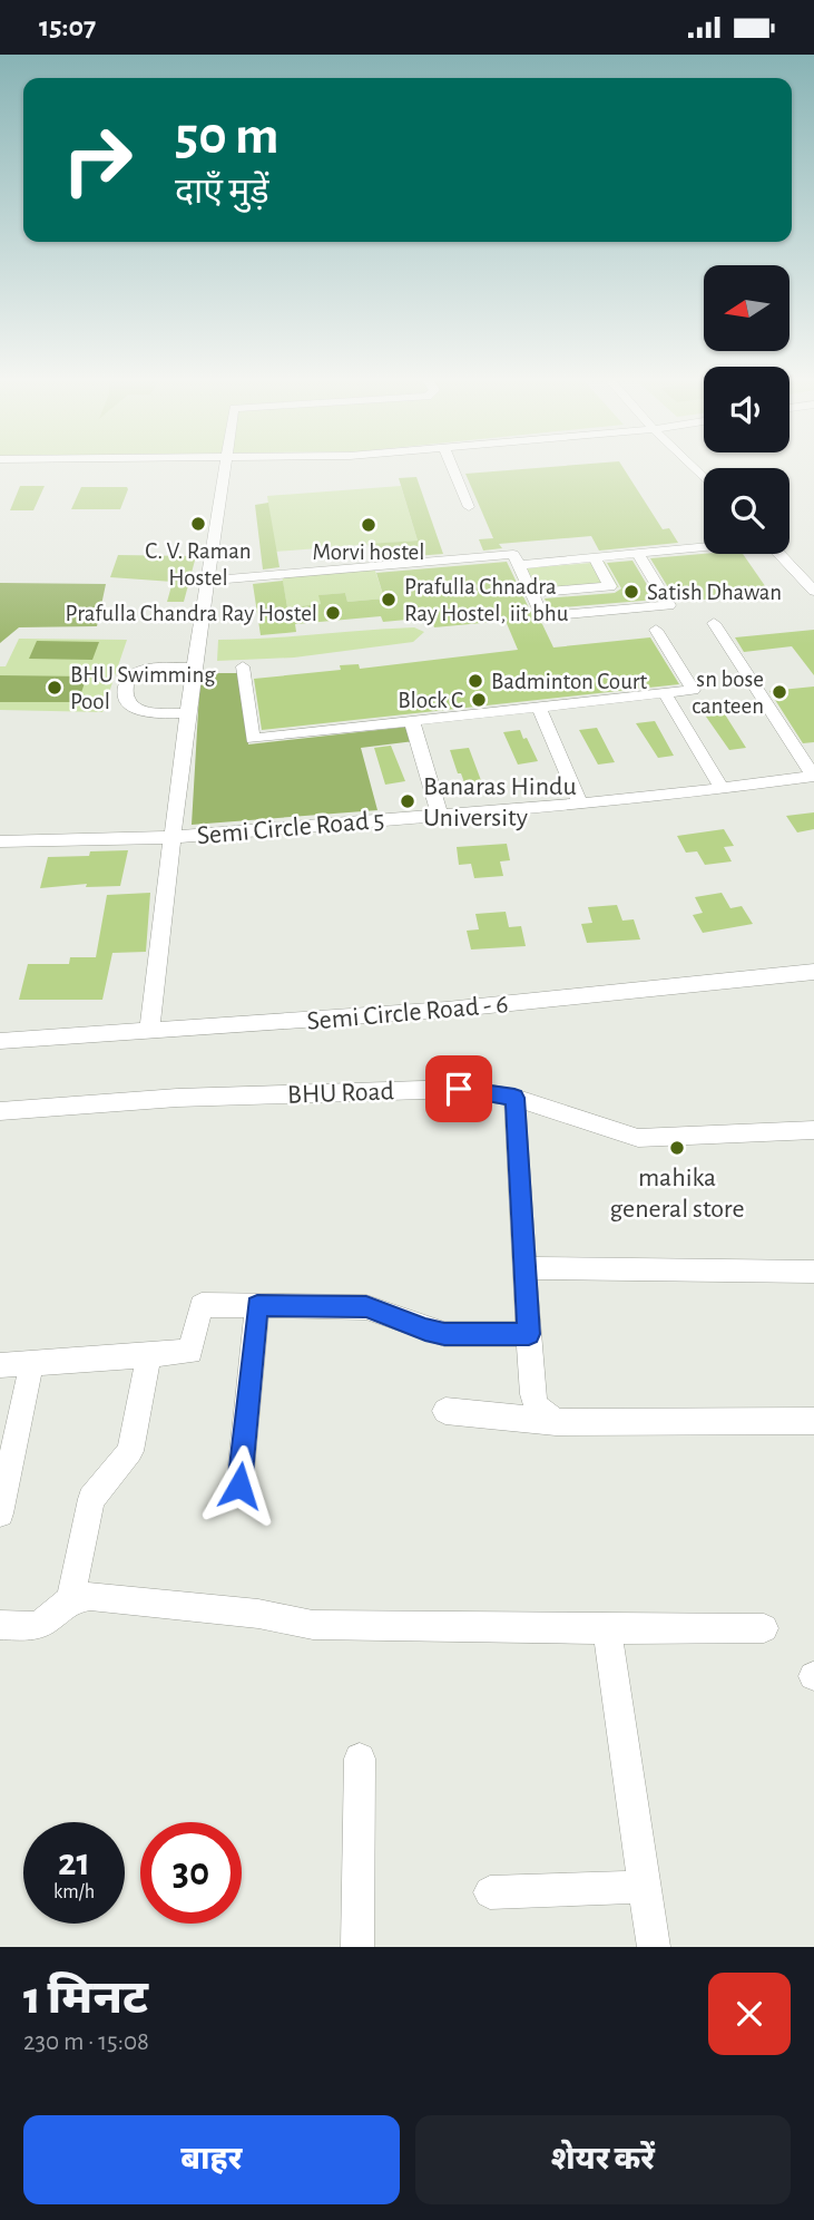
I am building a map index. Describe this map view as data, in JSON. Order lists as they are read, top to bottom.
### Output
{
  "streets": {
    "street": ["Semi Circle Road 5", "Semi Circle Road - 6", "BHU Road"]
  },
  "places": [
    "C. V. Raman Hostel",
    "Morvi hostel",
    "Satish Dhawan",
    "Prafulla Chnadra Ray Hostel, iit bhu",
    "Prafulla Chandra Ray Hostel",
    "Badminton Court",
    "BHU Swimming Pool",
    "sn bose canteen",
    "Block C",
    "Banaras Hindu University",
    "mahika general store"
  ],
  "north": "left",
  "page": {
    "status": "15:07",
    "turn": ["50 m", "दाएँ मुड़ें"],
    "speed": "21 km/h",
    "limit": "30",
    "heading": ["1 मिनट", "230 m · 15:08"],
    "buttons": ["बाहर", "शेयर करें"]
  }
}
